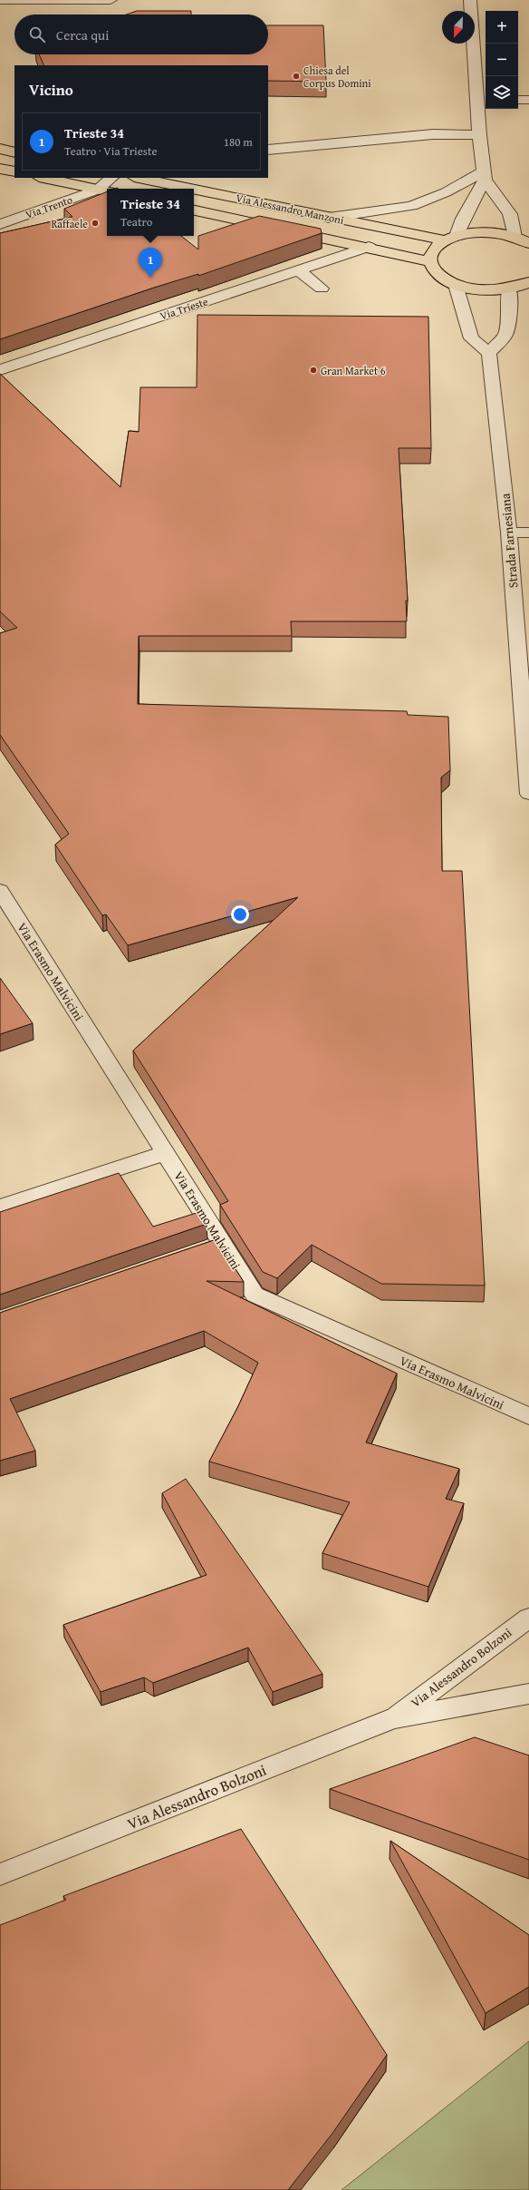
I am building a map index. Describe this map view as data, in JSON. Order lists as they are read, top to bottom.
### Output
{
  "streets": {
    "main road": ["Via Alessandro Manzoni"],
    "street": [
      "Via Trento",
      "Via Trieste",
      "Strada Farnesiana",
      "Via Erasmo Malvicini",
      "Via Alessandro Bolzoni"
    ]
  },
  "crossings": [
    ["Via Alessandro Manzoni", "Via Trieste"]
  ],
  "places": ["Chiesa del Corpus Domini", "Raffaele", "Gran Market 6"],
  "north": "bottom left",
  "page": {
    "map_buttons": ["+", "−"],
    "search": "Cerca qui",
    "heading": "Vicino",
    "list": [
      {
        "mark": "1",
        "name": "Trieste 34",
        "note": "Teatro · Via Trieste",
        "value": "180 m"
      }
    ],
    "popup": ["Trieste 34", "Teatro"],
    "pins": "1"
  }
}
